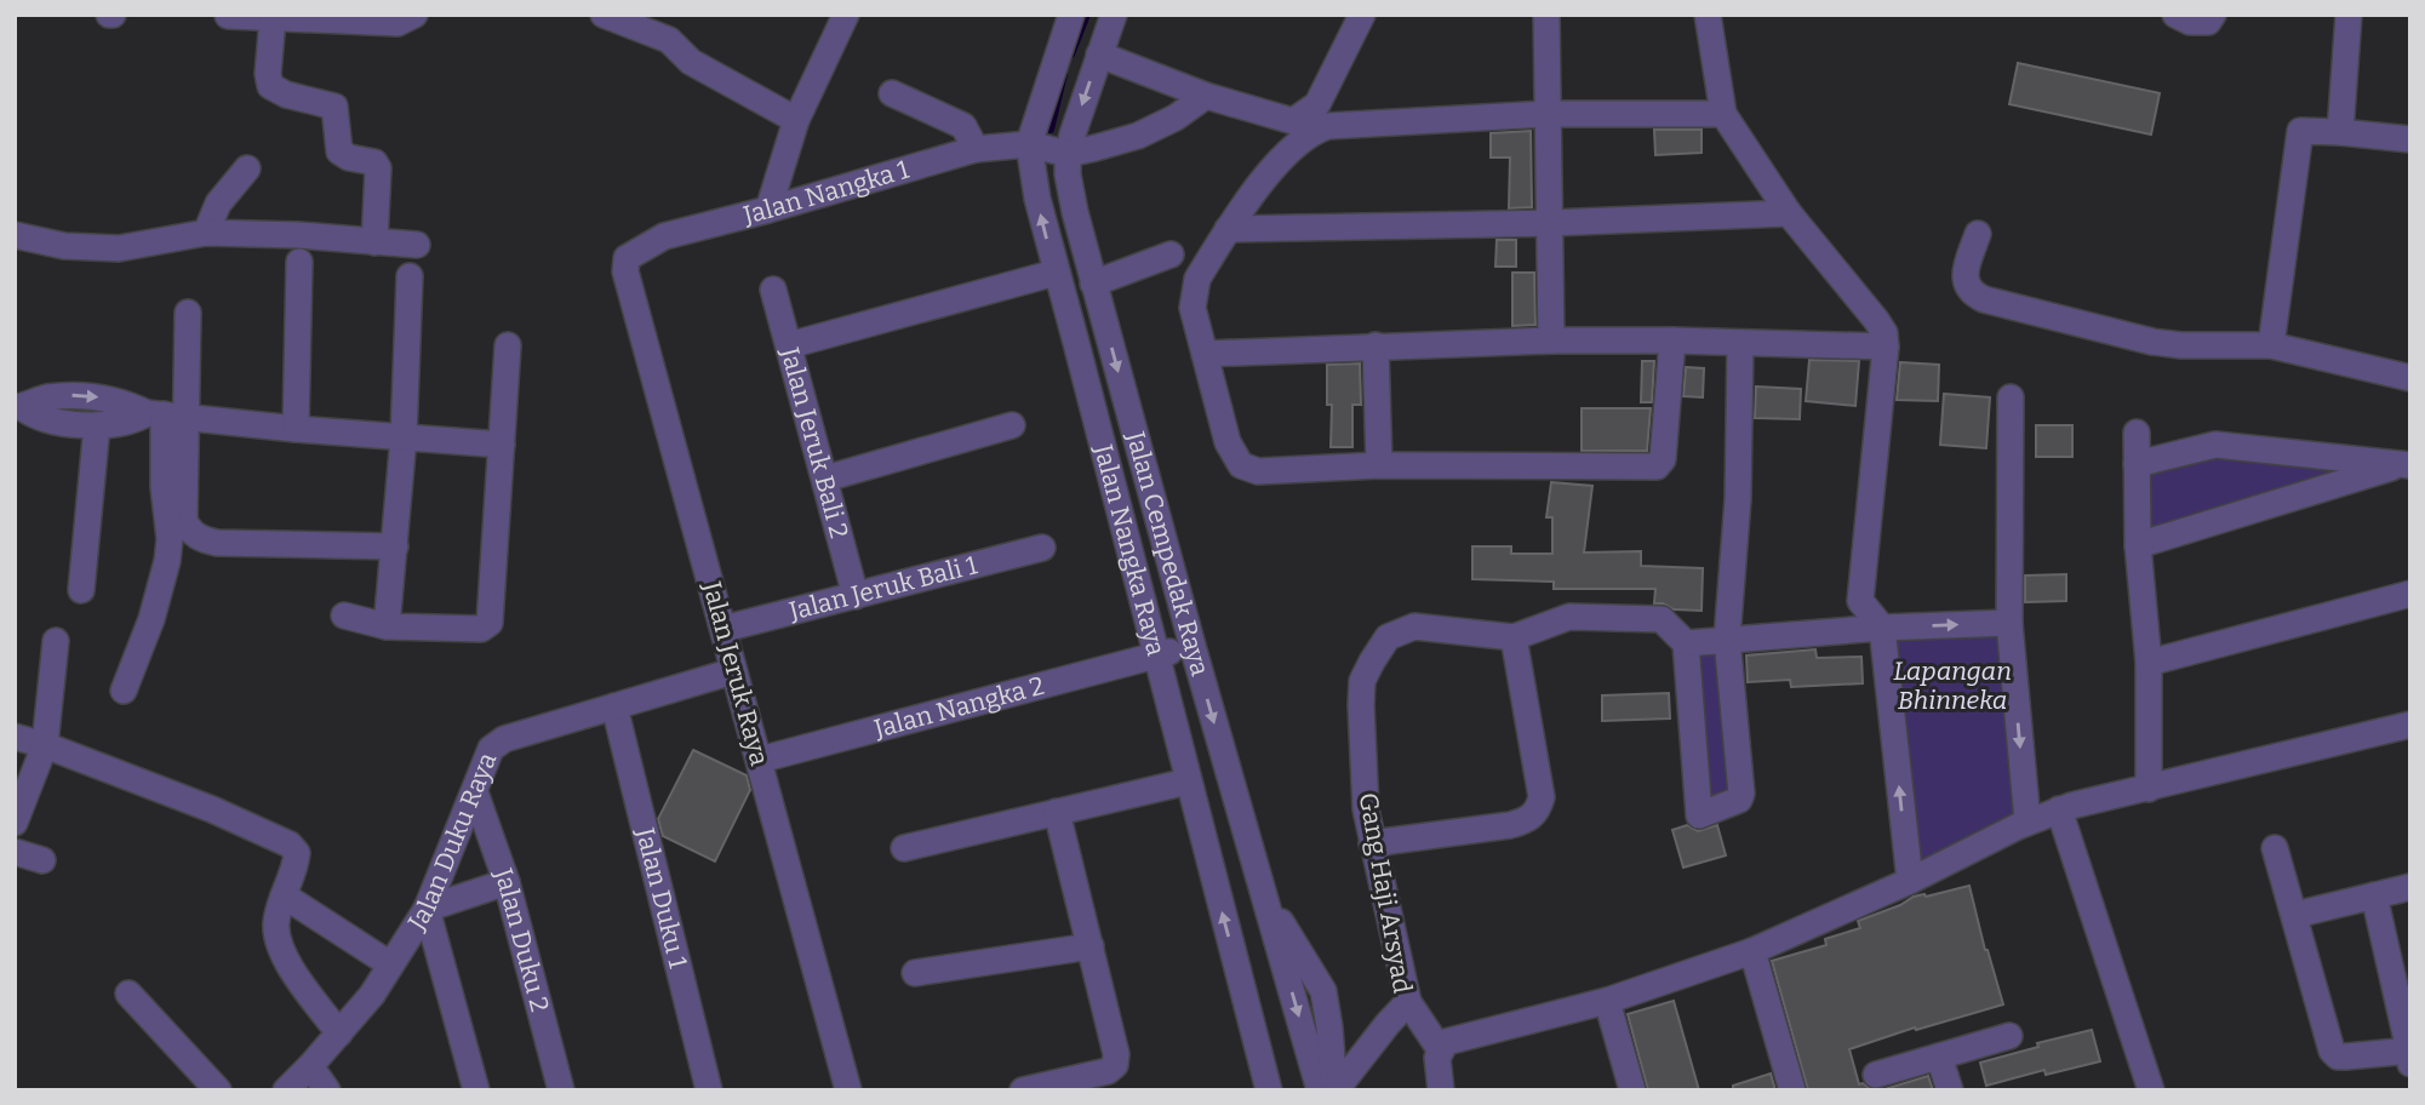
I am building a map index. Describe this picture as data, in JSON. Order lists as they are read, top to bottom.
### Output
{
  "streets": {
    "street": [
      "Jalan Nangka 1",
      "Jalan Jeruk Bali 2",
      "Jalan Nangka Raya",
      "Jalan Cempedak Raya",
      "Jalan Jeruk Bali 1",
      "Jalan Jeruk Raya",
      "Jalan Nangka 2",
      "Jalan Duku Raya",
      "Gang Haji Arsyad",
      "Jalan Duku 1",
      "Jalan Duku 2"
    ]
  },
  "crossings": [
    ["Jalan Nangka 1", "Jalan Nangka Raya"],
    ["Jalan Nangka 1", "Jalan Cempedak Raya"],
    ["Jalan Nangka 1", "Jalan Jeruk Raya"],
    ["Jalan Jeruk Bali 2", "Jalan Jeruk Bali 1"],
    ["Jalan Nangka Raya", "Jalan Nangka 2"],
    ["Jalan Cempedak Raya", "Jalan Nangka 2"],
    ["Jalan Jeruk Bali 1", "Jalan Jeruk Raya"],
    ["Jalan Jeruk Raya", "Jalan Nangka 2"],
    ["Jalan Jeruk Raya", "Jalan Duku Raya"],
    ["Jalan Duku Raya", "Jalan Duku 1"],
    ["Jalan Duku Raya", "Jalan Duku 2"]
  ],
  "parks": ["Lapangan Bhinneka"]
}
